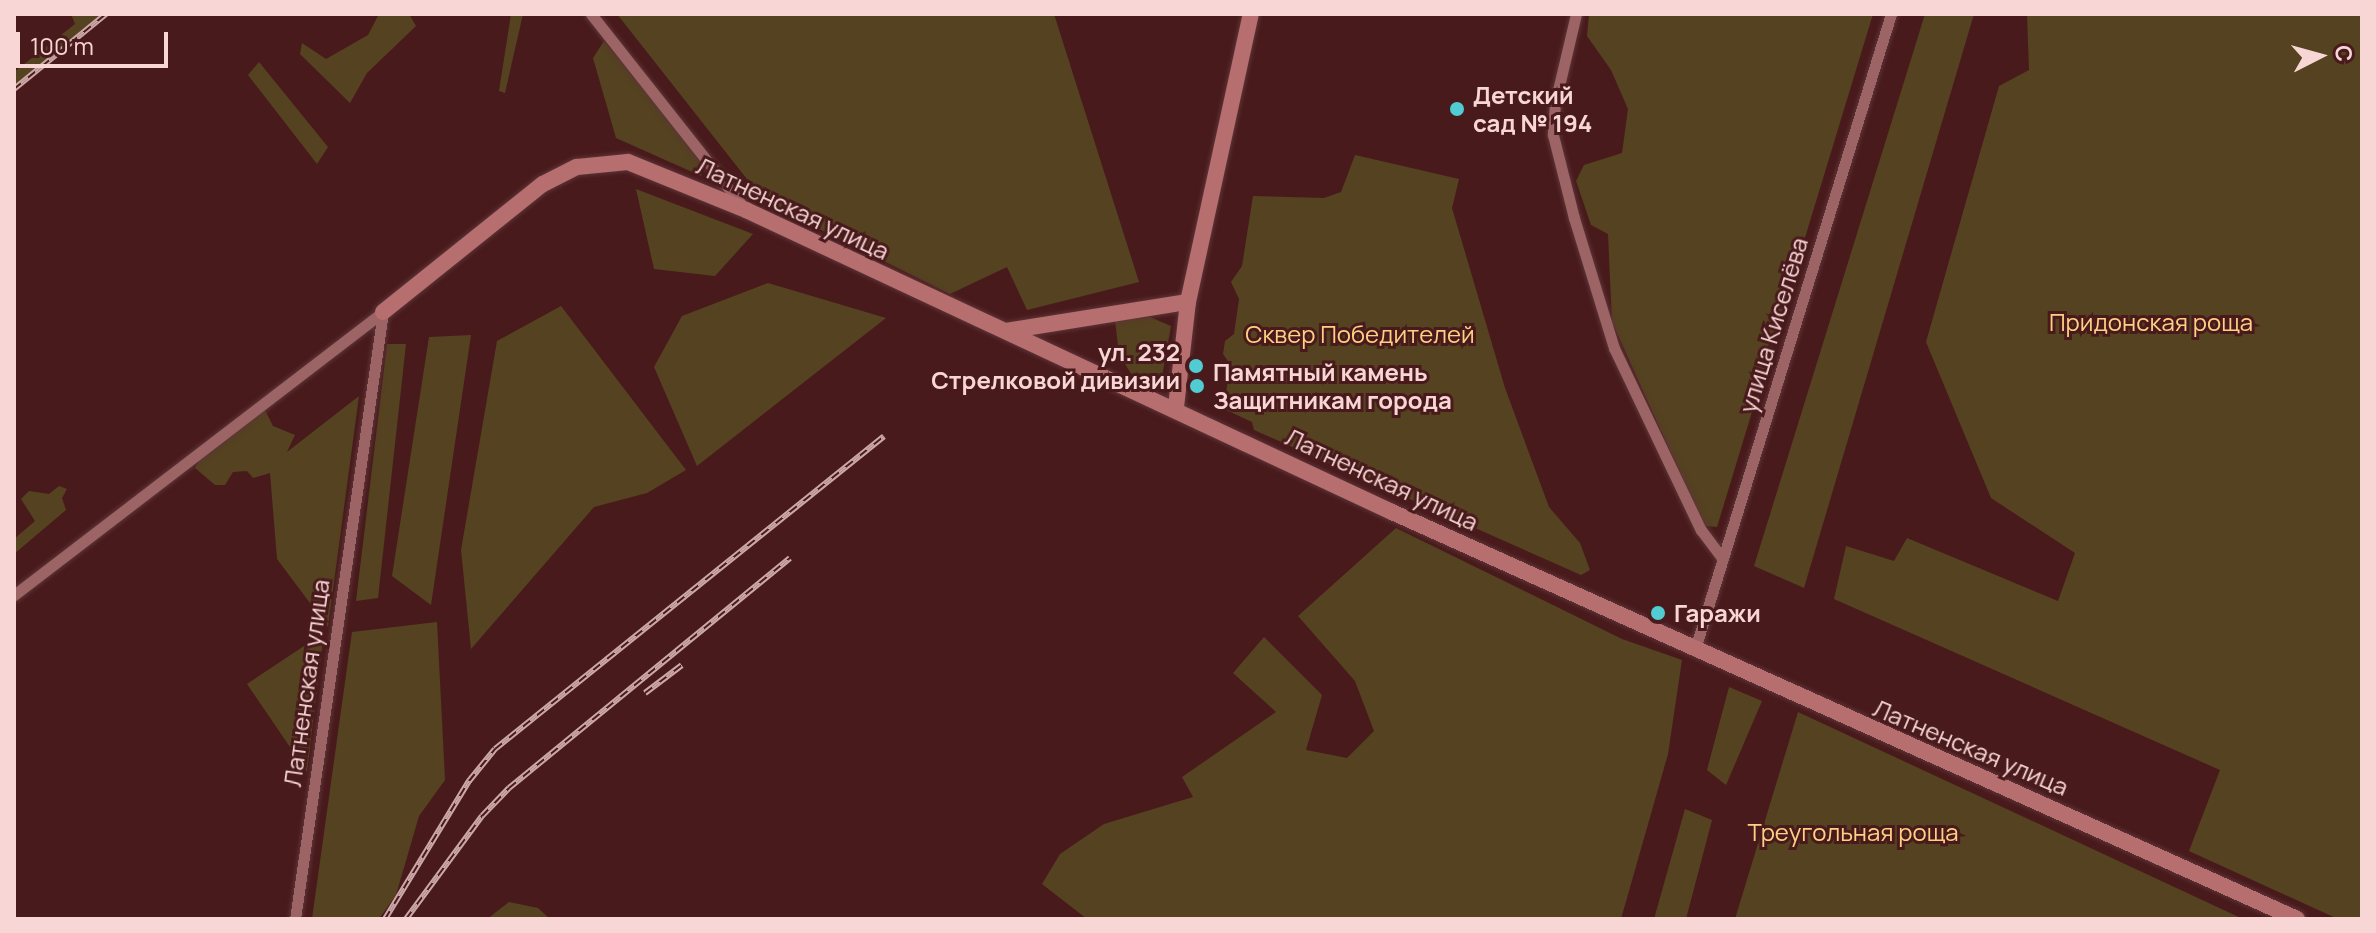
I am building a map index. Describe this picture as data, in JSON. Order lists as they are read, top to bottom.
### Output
{
  "streets": {
    "street": ["Латненская улица", "улица Киселёва"]
  },
  "crossings": [
    ["Латненская улица", "улица Киселёва"]
  ],
  "parks": ["Придонская роща", "Сквер Победителей", "Треугольная роща"],
  "places": [
    "Детский сад № 194",
    "ул. 232 Стрелковой дивизии",
    "Памятный камень Защитникам города",
    "Гаражи"
  ],
  "scale_bar": "100 m",
  "north": "right"
}
